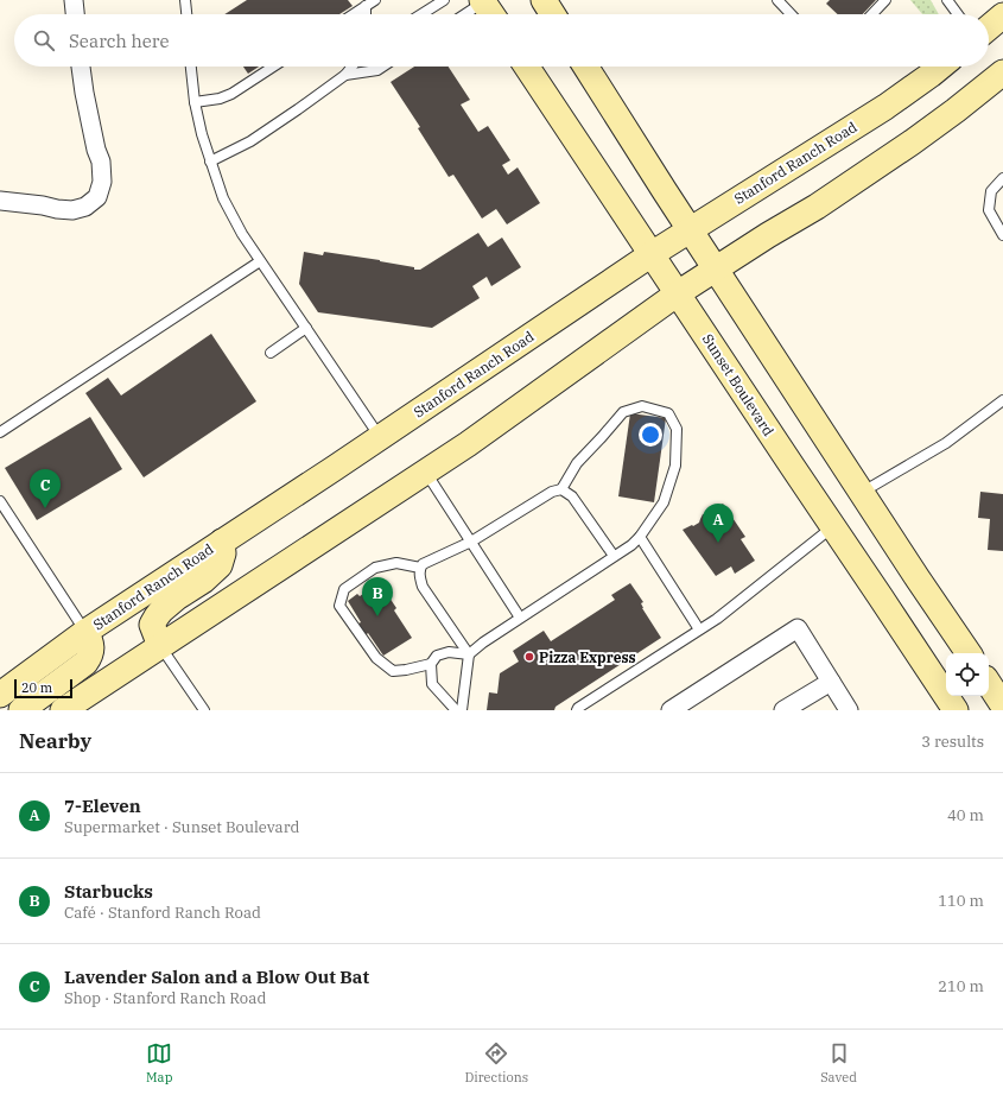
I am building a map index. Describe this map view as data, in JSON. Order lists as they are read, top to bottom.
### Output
{
  "streets": {
    "main road": ["Stanford Ranch Road", "Sunset Boulevard"]
  },
  "crossings": [
    ["Stanford Ranch Road", "Sunset Boulevard"]
  ],
  "places": ["Pizza Express"],
  "scale_bar": "20 m",
  "page": {
    "search": "Search here",
    "pins": ["C", "A", "B"],
    "scale": "20 m",
    "heading": ["Nearby", "3 results"],
    "list": [
      {
        "mark": "A",
        "name": "7-Eleven",
        "note": "Supermarket · Sunset Boulevard",
        "value": "40 m"
      },
      {
        "mark": "B",
        "name": "Starbucks",
        "note": "Café · Stanford Ranch Road",
        "value": "110 m"
      },
      {
        "mark": "C",
        "name": "Lavender Salon and a Blow Out Bat",
        "note": "Shop · Stanford Ranch Road",
        "value": "210 m"
      }
    ],
    "nav": ["Map", "Directions", "Saved"]
  }
}
